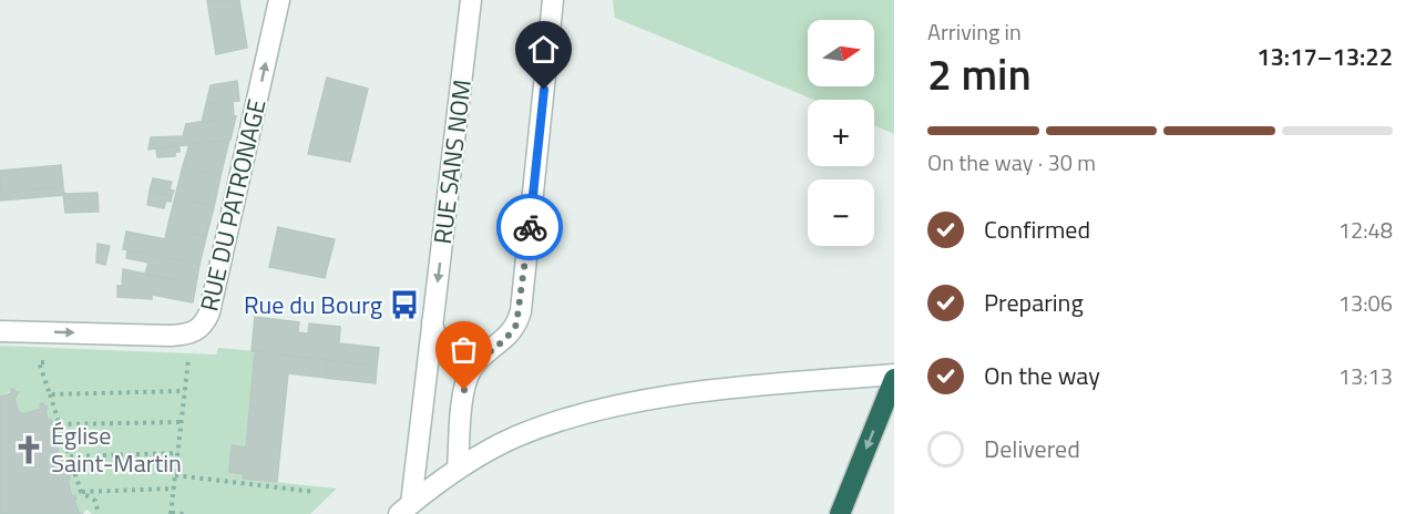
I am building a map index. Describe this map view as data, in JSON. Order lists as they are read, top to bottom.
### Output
{
  "streets": {
    "street": ["RUE SANS NOM", "RUE DU PATRONAGE"]
  },
  "one_way": ["RUE DU PATRONAGE"],
  "places": {
    "bus stop": ["Rue du Bourg"],
    "church": ["Église Saint-Martin"]
  },
  "north": "right",
  "page": {
    "heading": ["2 min", "Arriving in", "13:17–13:22"],
    "map_buttons": ["+", "−"],
    "bar": "On the way · 30 m",
    "list": [
      ["Confirmed", "12:48"],
      ["Preparing", "13:06"],
      ["On the way", "13:13"],
      "Delivered"
    ]
  }
}
